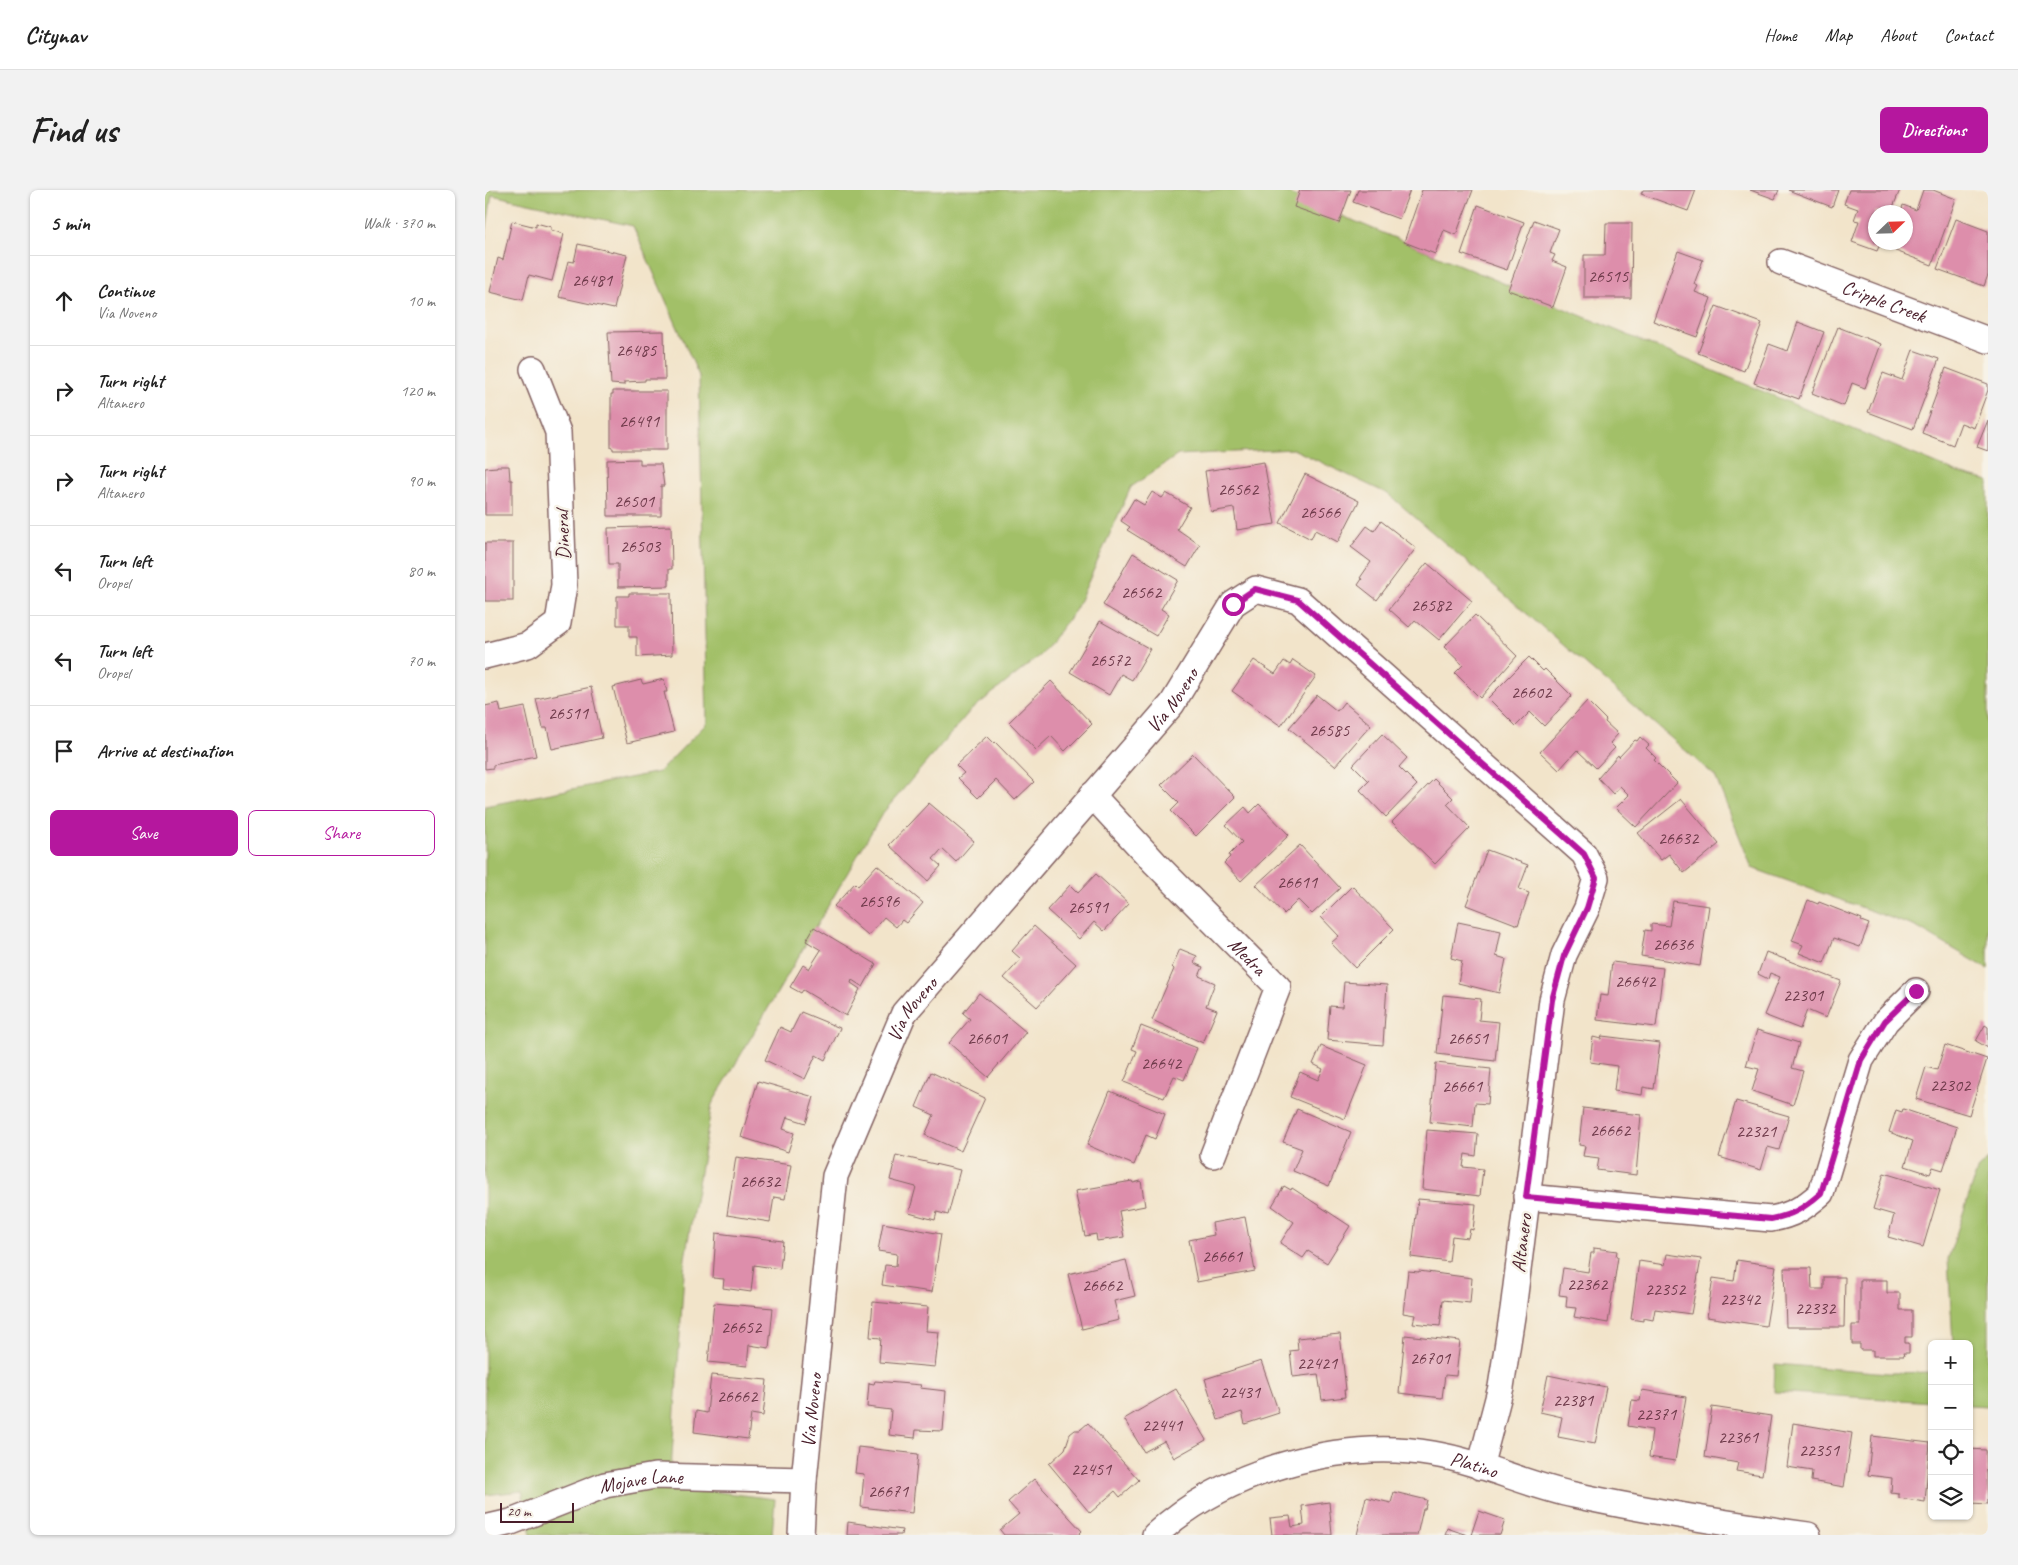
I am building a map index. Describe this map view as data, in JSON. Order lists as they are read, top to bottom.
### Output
{
  "streets": {
    "street": [
      "Cripple Creek",
      "Dineral",
      "Via Noveno",
      "Medra",
      "Altanero",
      "Platino",
      "Mojave Lane"
    ]
  },
  "crossings": [
    ["Via Noveno", "Medra"],
    ["Via Noveno", "Altanero"],
    ["Via Noveno", "Mojave Lane"],
    ["Altanero", "Platino"]
  ],
  "house_numbers": [
    "26515",
    "26481",
    "26485",
    "26491",
    "26562",
    "26501",
    "26566",
    "26503",
    "26562",
    "26582",
    "26572",
    "26602",
    "26511",
    "26585",
    "26632",
    "26611",
    "26596",
    "26591",
    "26636",
    "26642",
    "22301",
    "26601",
    "26651",
    "26642",
    "22302",
    "26661",
    "26662",
    "22321",
    "26632",
    "26661",
    "22362",
    "26662",
    "22352",
    "22342",
    "22332",
    "26652",
    "26701",
    "22421",
    "22431",
    "26662",
    "22381",
    "22371",
    "22441",
    "22361",
    "22351",
    "22451",
    "26671"
  ],
  "scale_bar": "20 m",
  "north": "top right",
  "page": {
    "header": "Citynav",
    "nav": [
      "Home",
      "Map",
      "About",
      "Contact"
    ],
    "buttons": [
      "Directions",
      ["Save", "Share"]
    ],
    "title": "Find us",
    "heading": ["5 min", "Walk · 370 m"],
    "list": [
      ["Continue", "Via Noveno", "10 m"],
      ["Turn right", "Altanero", "120 m"],
      ["Turn right", "Altanero", "90 m"],
      ["Turn left", "Oropel", "80 m"],
      ["Turn left", "Oropel", "70 m"],
      "Arrive at destination"
    ],
    "map_buttons": ["+", "−"],
    "scale": "20 m"
  }
}
